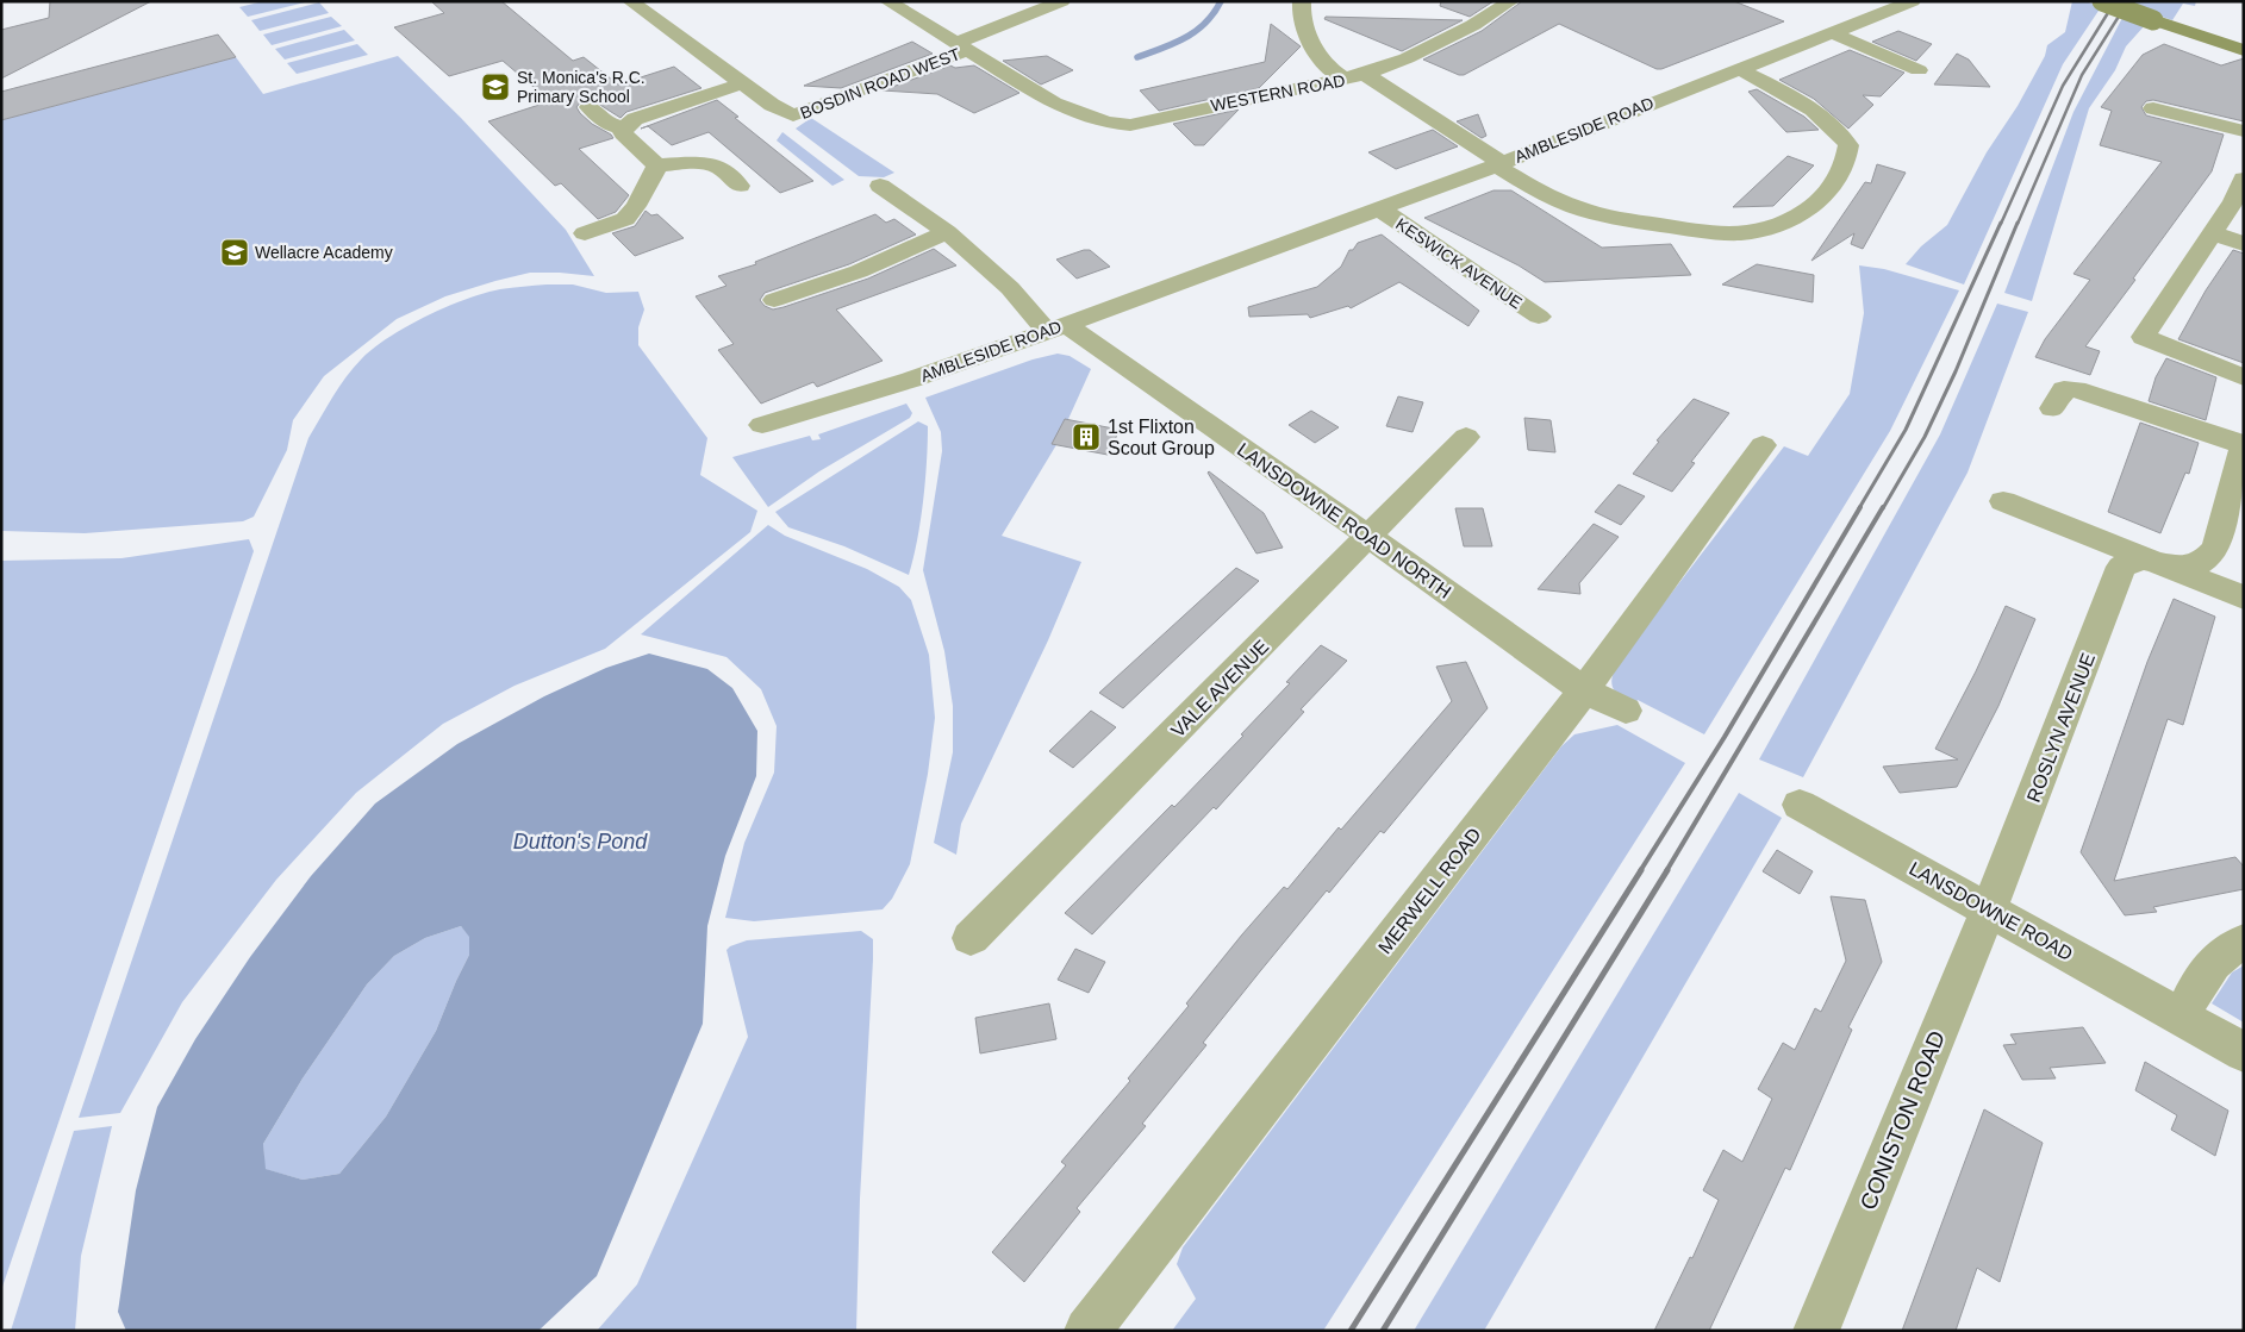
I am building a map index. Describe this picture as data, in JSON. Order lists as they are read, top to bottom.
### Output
{
  "streets": {
    "street": [
      "BOSDIN ROAD WEST",
      "WESTERN ROAD",
      "AMBLESIDE ROAD",
      "KESWICK AVENUE",
      "LANSDOWNE ROAD NORTH",
      "VALE AVENUE",
      "ROSLYN AVENUE",
      "MERWELL ROAD",
      "LANSDOWNE ROAD",
      "CONISTON ROAD"
    ]
  },
  "crossings": [
    ["BOSDIN ROAD WEST", "WESTERN ROAD"],
    ["AMBLESIDE ROAD", "KESWICK AVENUE"],
    ["AMBLESIDE ROAD", "LANSDOWNE ROAD NORTH"],
    ["LANSDOWNE ROAD NORTH", "VALE AVENUE"],
    ["LANSDOWNE ROAD NORTH", "MERWELL ROAD"],
    ["ROSLYN AVENUE", "LANSDOWNE ROAD"],
    ["ROSLYN AVENUE", "CONISTON ROAD"],
    ["LANSDOWNE ROAD", "CONISTON ROAD"]
  ],
  "water": ["Dutton's Pond"],
  "places": {
    "school or university": ["St. Monica's R.C. Primary School", "Wellacre Academy"],
    "building": ["1st Flixton Scout Group"]
  }
}
